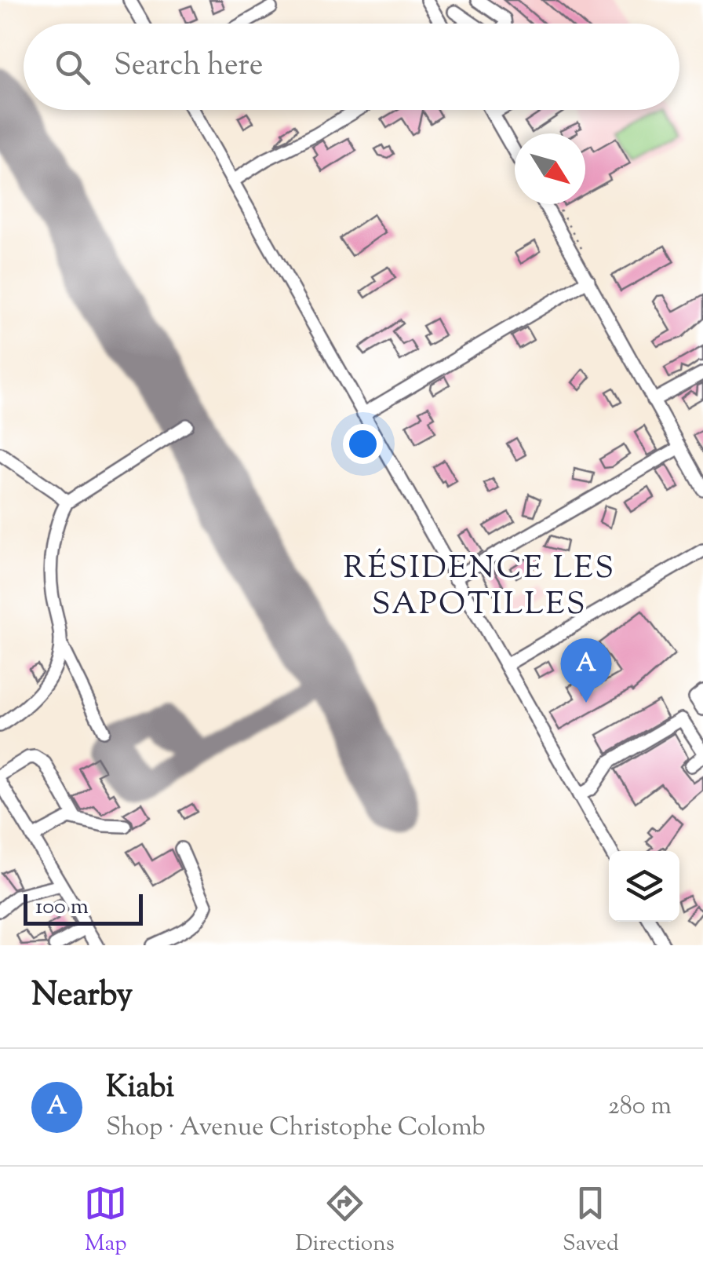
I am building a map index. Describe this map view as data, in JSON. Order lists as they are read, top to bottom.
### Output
{
  "districts": ["RÉSIDENCE LES SAPOTILLES"],
  "scale_bar": "100 m",
  "north": "bottom right",
  "page": {
    "search": "Search here",
    "pins": "A",
    "scale": "100 m",
    "heading": "Nearby",
    "list": [
      {
        "mark": "A",
        "name": "Kiabi",
        "note": "Shop · Avenue Christophe Colomb",
        "value": "280 m"
      }
    ],
    "nav": ["Map", "Directions", "Saved"]
  }
}
